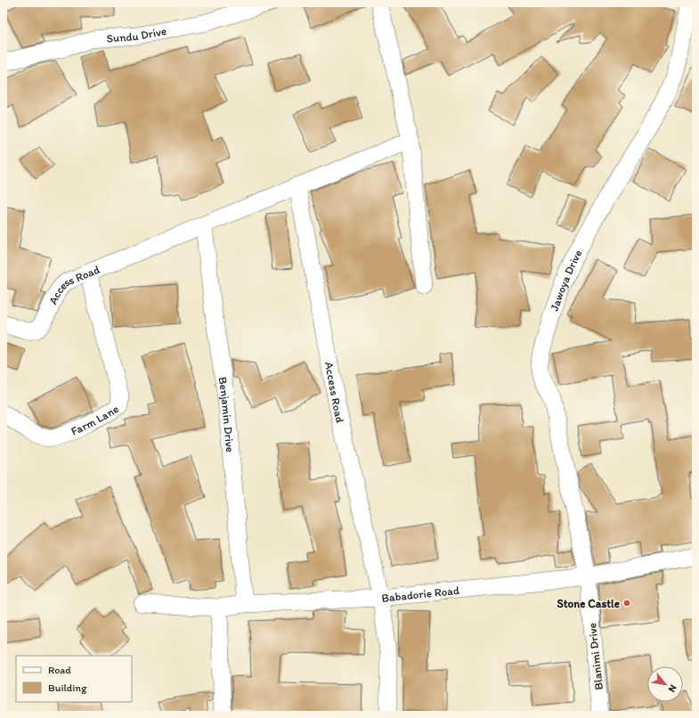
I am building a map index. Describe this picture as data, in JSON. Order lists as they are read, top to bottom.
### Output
{
  "streets": {
    "street": [
      "Sundu Drive",
      "Jawoya Drive",
      "Access Road",
      "Benjamin Drive",
      "Farm Lane",
      "Babadorie Road",
      "Blanimi Drive"
    ]
  },
  "crossings": [
    ["Jawoya Drive", "Babadorie Road"],
    ["Jawoya Drive", "Blanimi Drive"],
    ["Access Road", "Benjamin Drive"],
    ["Access Road", "Farm Lane"],
    ["Access Road", "Babadorie Road"],
    ["Benjamin Drive", "Babadorie Road"],
    ["Babadorie Road", "Blanimi Drive"]
  ],
  "places": ["Stone Castle"],
  "legend": ["Road", "Building"],
  "north": "bottom right"
}
